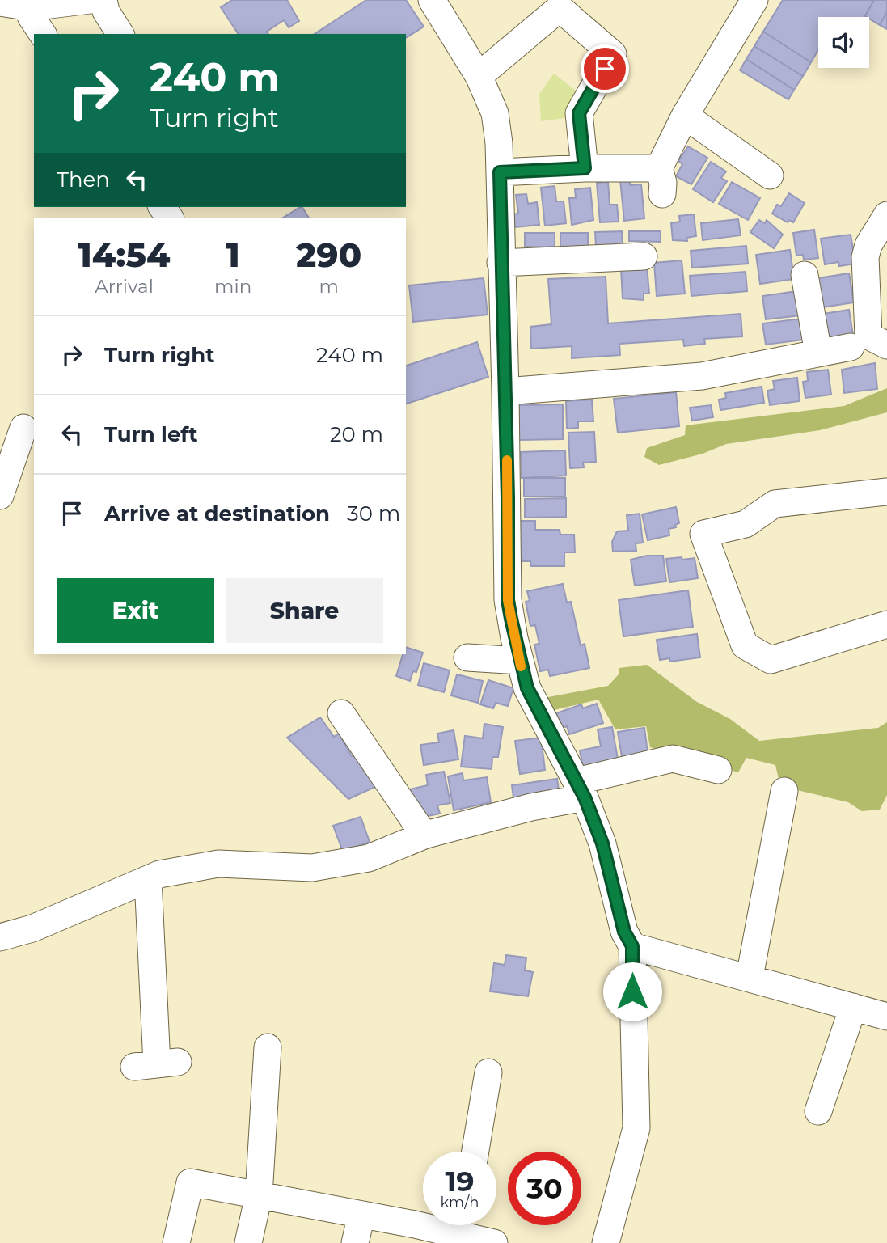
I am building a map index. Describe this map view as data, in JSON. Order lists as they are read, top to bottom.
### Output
{
  "page": {
    "turn": ["240 m", "Turn right"],
    "then": "Then",
    "eta": [
      "14:54",
      "Arrival",
      "1",
      "min",
      "290",
      "m"
    ],
    "list": [
      {
        "name": "Turn right",
        "value": "240 m"
      },
      {
        "name": "Turn left",
        "value": "20 m"
      },
      {
        "name": "Arrive at destination",
        "value": "30 m"
      }
    ],
    "buttons": ["Exit", "Share"],
    "speed": "19 km/h",
    "limit": "30"
  }
}
